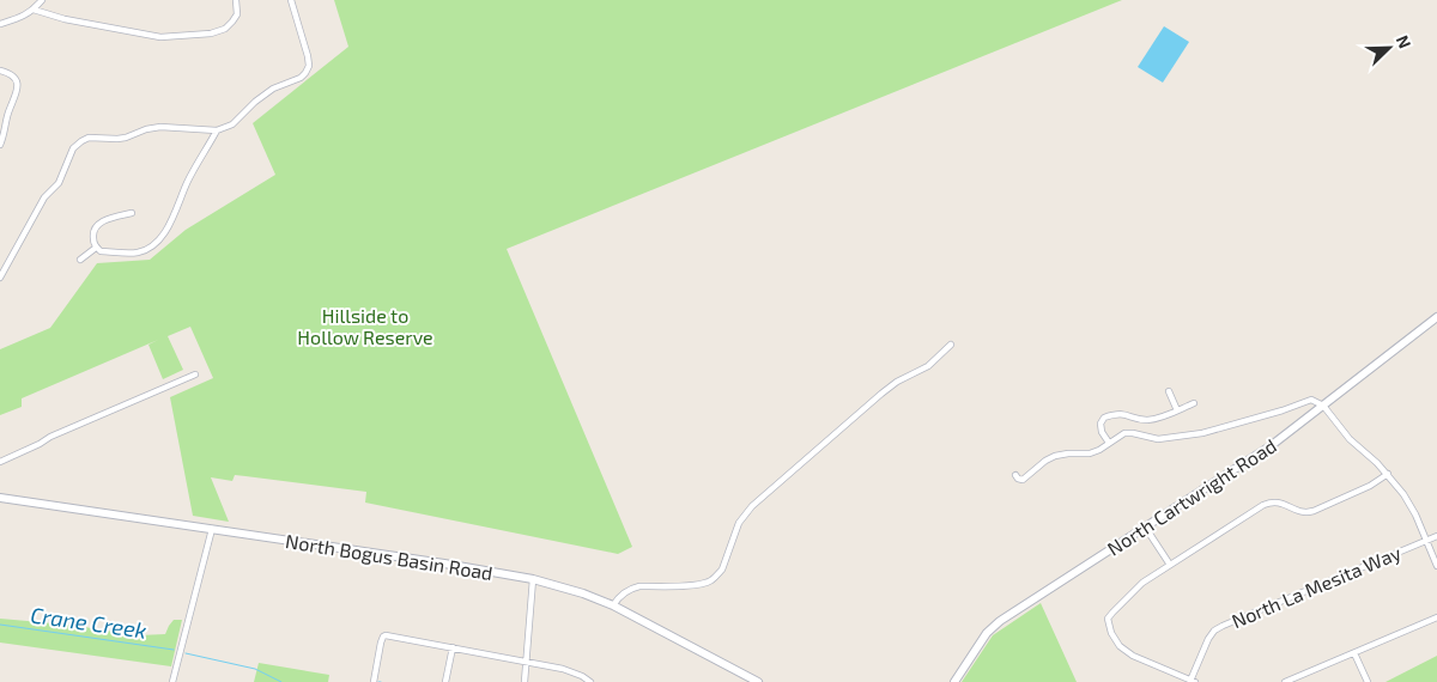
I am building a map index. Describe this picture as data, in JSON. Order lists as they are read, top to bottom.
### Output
{
  "streets": {
    "street": ["North Cartwright Road", "North Bogus Basin Road", "North La Mesita Way"]
  },
  "water": ["Crane Creek"],
  "parks": ["Hillside to Hollow Reserve"],
  "north": "top right"
}
